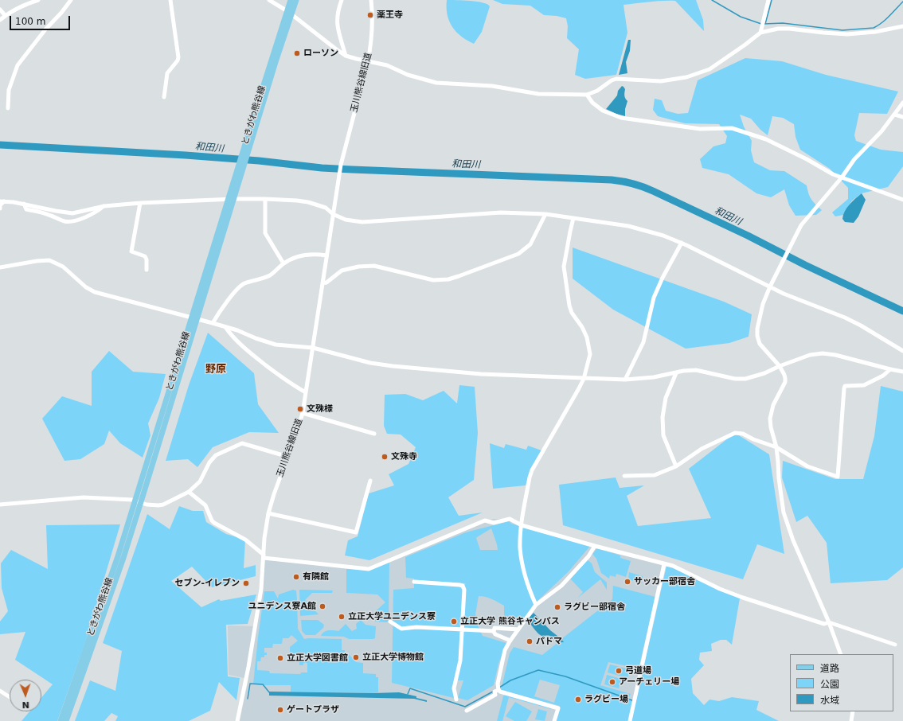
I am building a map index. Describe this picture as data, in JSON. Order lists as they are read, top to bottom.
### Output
{
  "streets": {
    "main road": ["ときがわ熊谷線"],
    "street": ["玉川熊谷線旧道"]
  },
  "districts": ["野原"],
  "water": ["和田川"],
  "places": [
    "薬王寺",
    "ローソン",
    "文殊様",
    "文殊寺",
    "有隣館",
    "サッカー部宿舎",
    "セブン-イレブン",
    "ユニデンス寮A館",
    "ラグビー部宿舎",
    "立正大学ユニデンス寮",
    "立正大学 熊谷キャンパス",
    "パドマ",
    "立正大学博物館",
    "立正大学図書館",
    "弓道場",
    "アーチェリー場",
    "ラグビー場",
    "ゲートプラザ"
  ],
  "legend": ["道路", "公園", "水域"],
  "scale_bar": "100 m",
  "north": "bottom"
}
